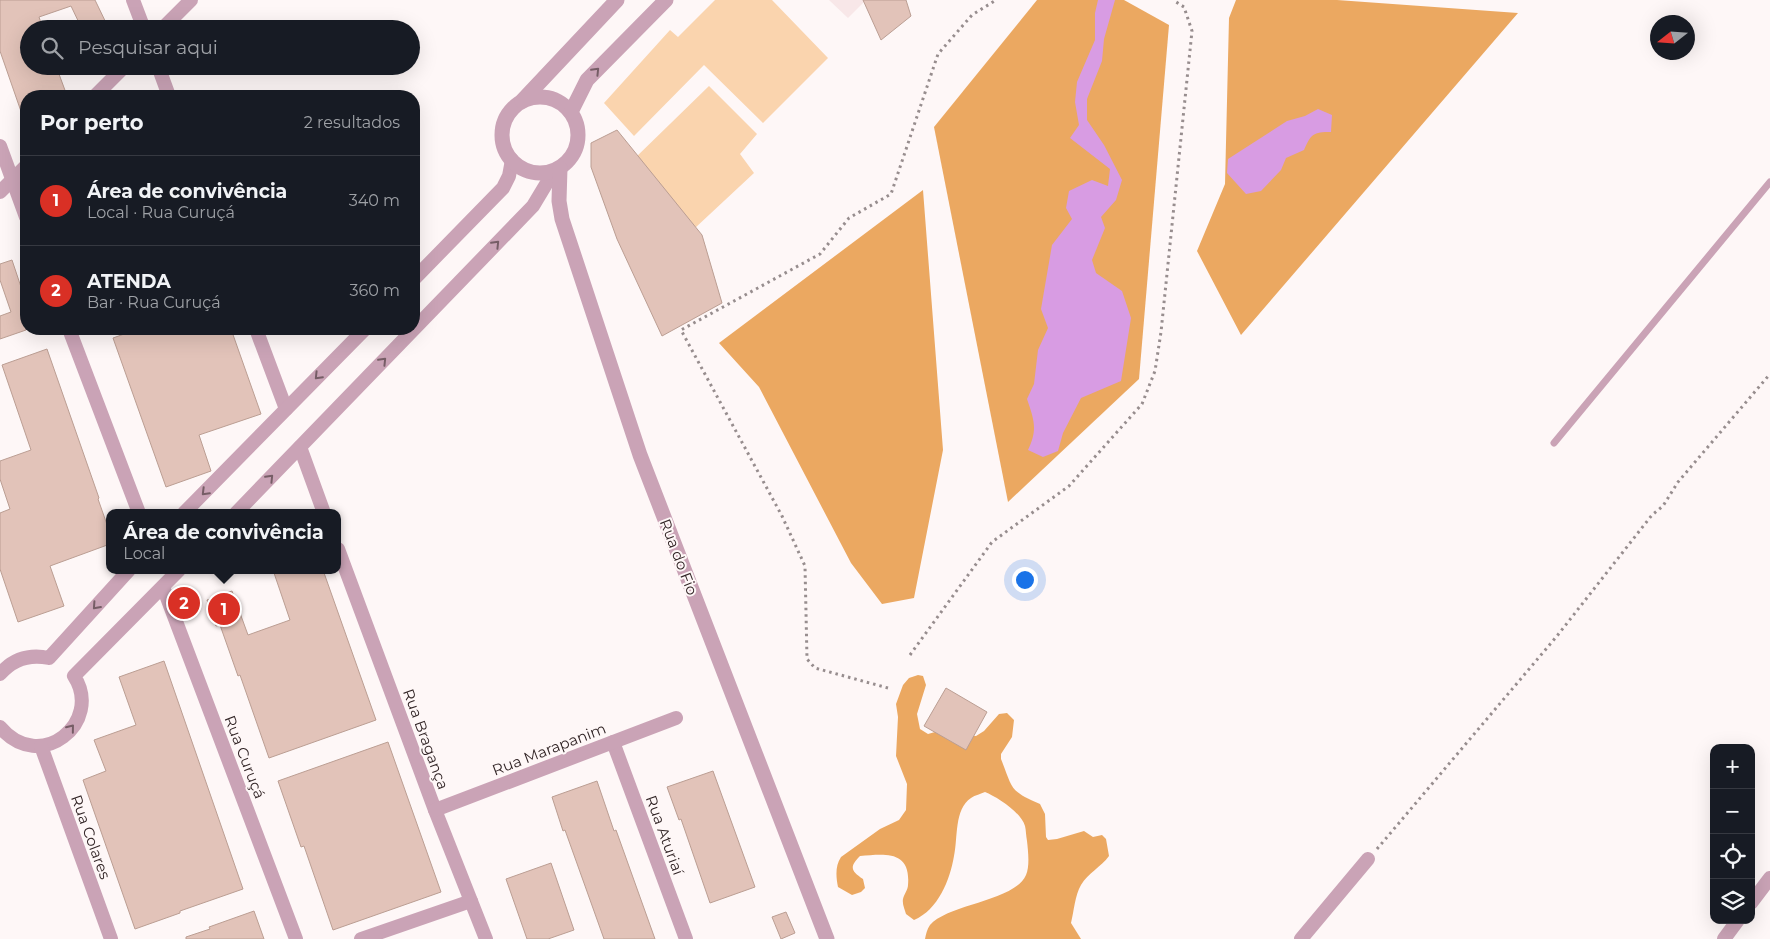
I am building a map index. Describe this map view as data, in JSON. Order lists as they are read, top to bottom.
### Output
{
  "streets": {
    "street": [
      "Rua do Fio",
      "Rua Bragança",
      "Rua Marapanim",
      "Rua Curuçá",
      "Rua Aturiaí",
      "Rua Colares"
    ]
  },
  "crossings": [
    ["Rua Bragança", "Rua Marapanim"],
    ["Rua Marapanim", "Rua Aturiaí"]
  ],
  "north": "left",
  "page": {
    "search": "Pesquisar aqui",
    "heading": ["Por perto", "2 resultados"],
    "list": [
      {
        "mark": "1",
        "name": "Área de convivência",
        "note": "Local · Rua Curuçá",
        "value": "340 m"
      },
      {
        "mark": "2",
        "name": "ATENDA",
        "note": "Bar · Rua Curuçá",
        "value": "360 m"
      }
    ],
    "popup": ["Área de convivência", "Local"],
    "pins": ["2", "1"],
    "map_buttons": ["+", "−"]
  }
}
